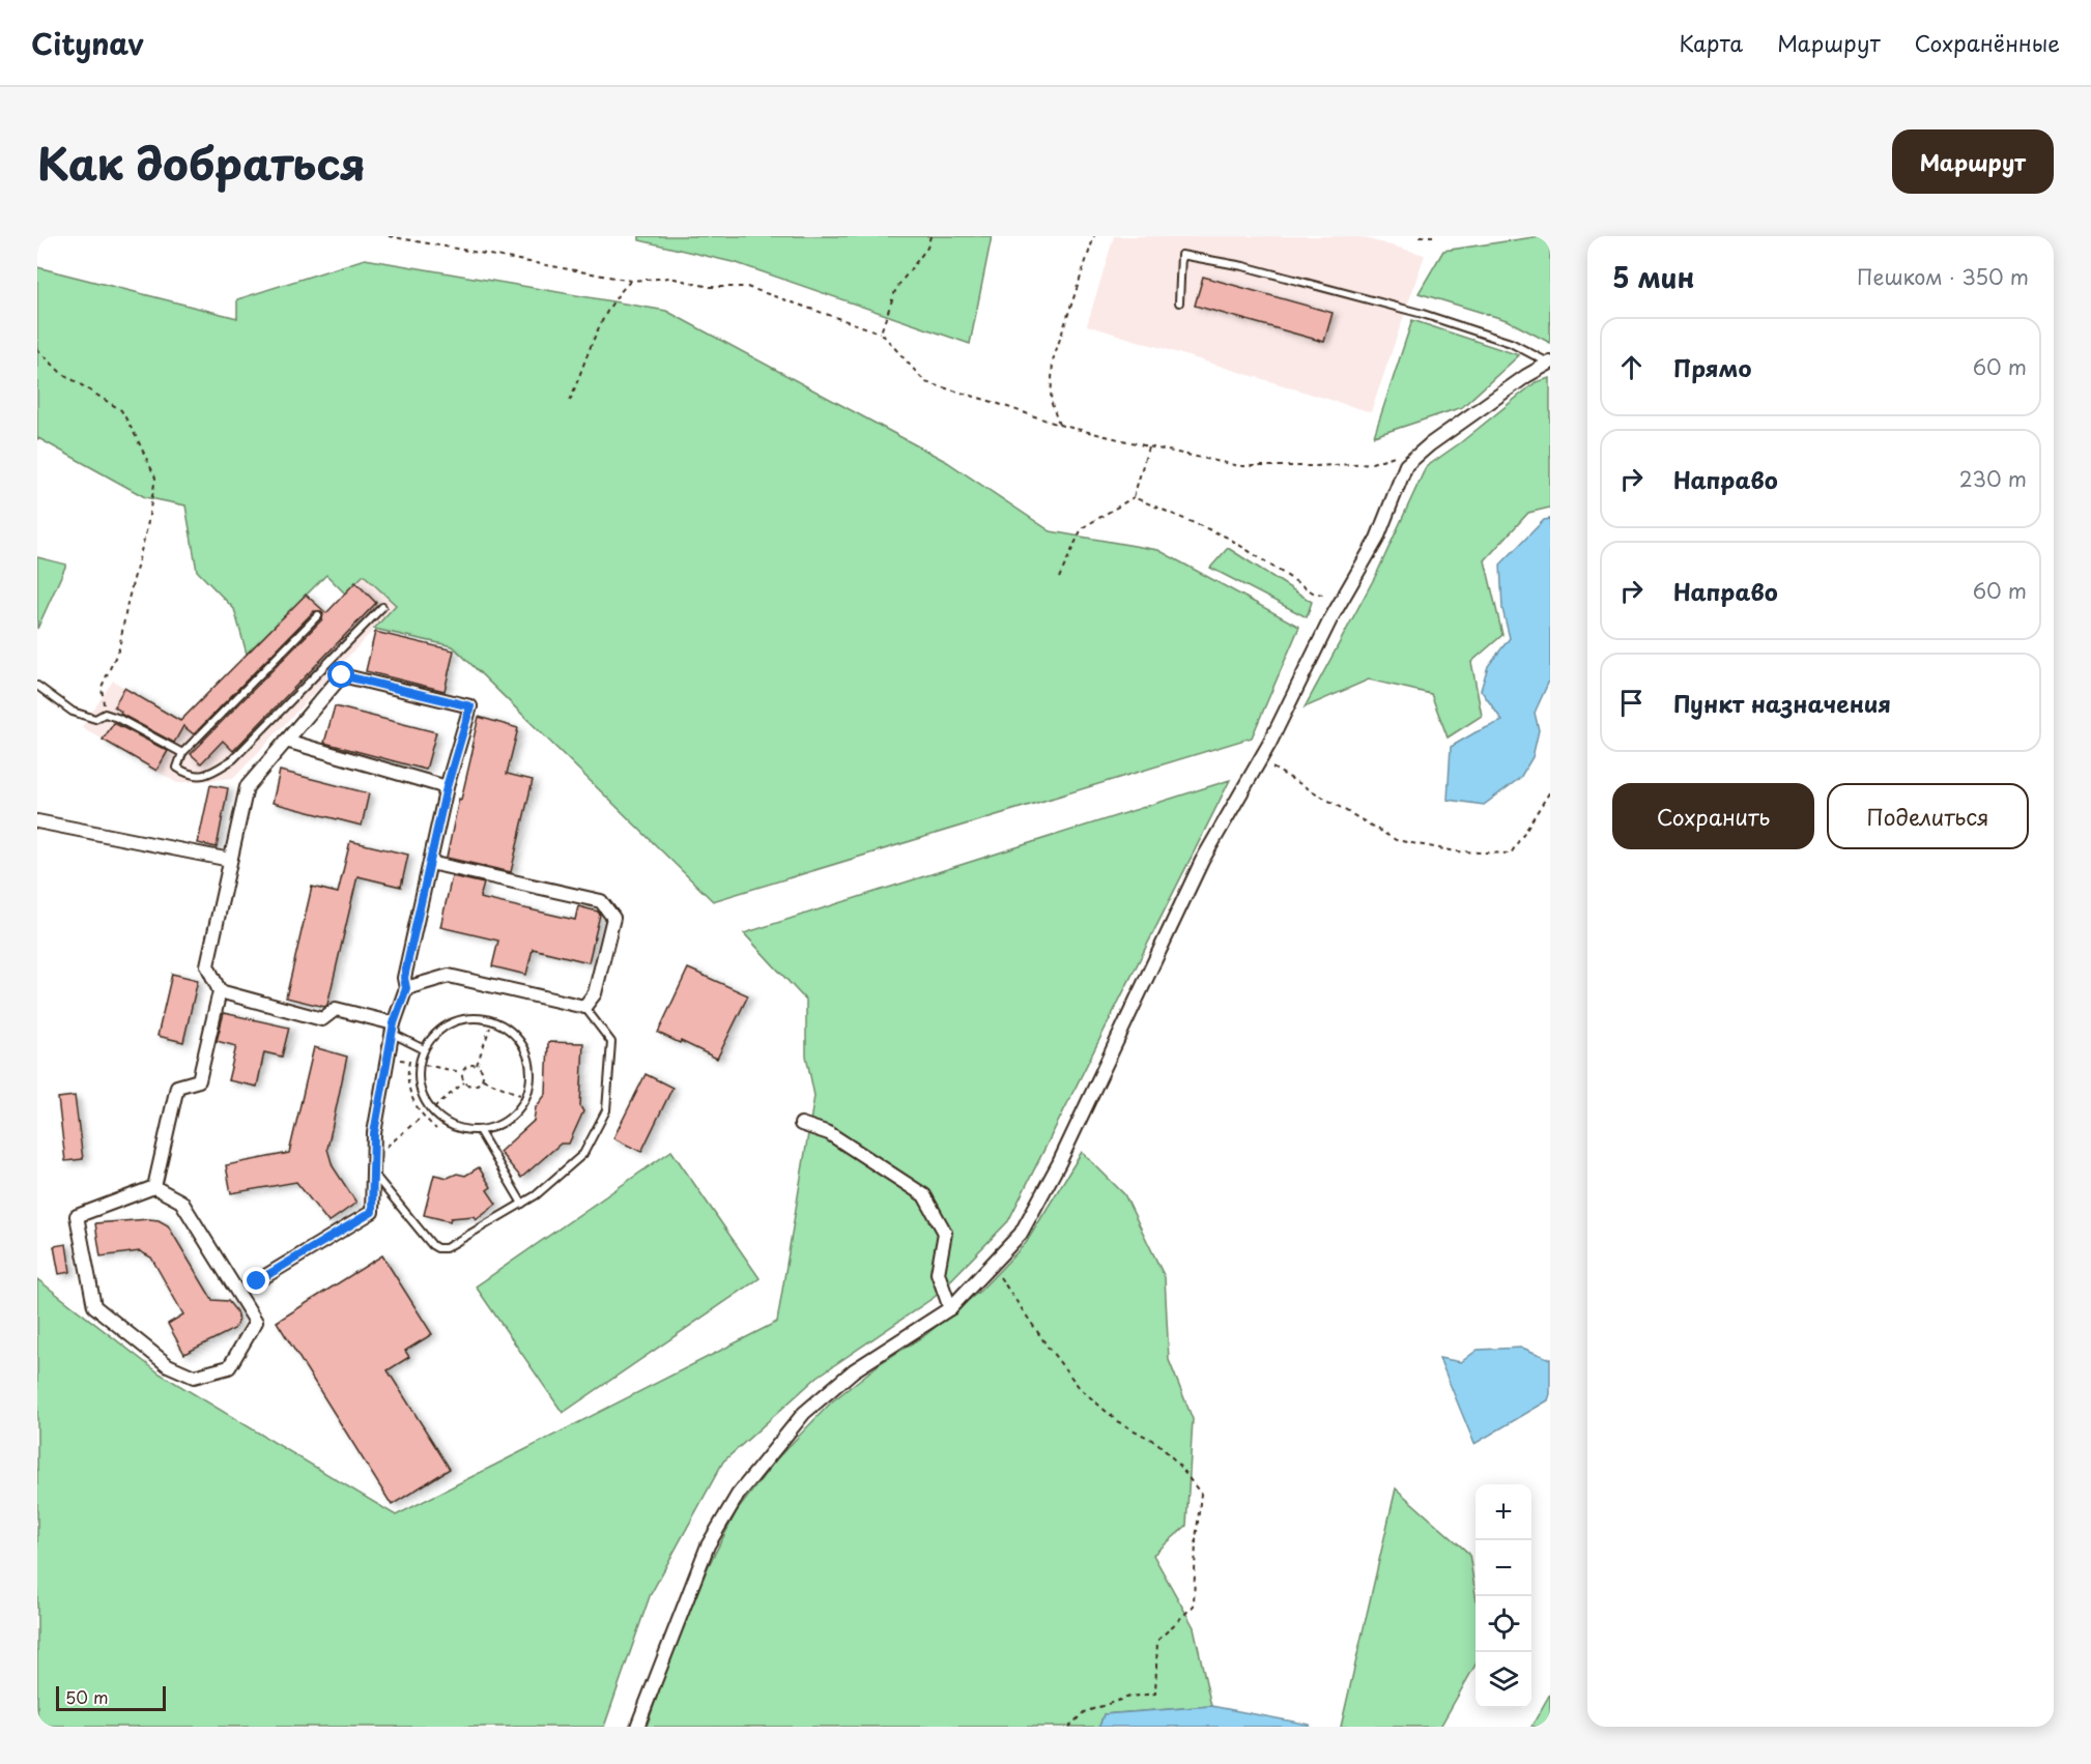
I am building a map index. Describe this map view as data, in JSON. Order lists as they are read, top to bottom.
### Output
{
  "scale_bar": "50 m",
  "page": {
    "header": "Citynav",
    "nav": ["Карта", "Маршрут", "Сохранённые"],
    "title": "Как добраться",
    "buttons": [
      "Маршрут",
      ["Сохранить", "Поделиться"]
    ],
    "heading": ["5 мин", "Пешком · 350 m"],
    "list": [
      ["Прямо", "60 m"],
      ["Направо", "230 m"],
      ["Направо", "60 m"],
      "Пункт назначения"
    ],
    "map_buttons": ["+", "−"],
    "scale": "50 m"
  }
}
